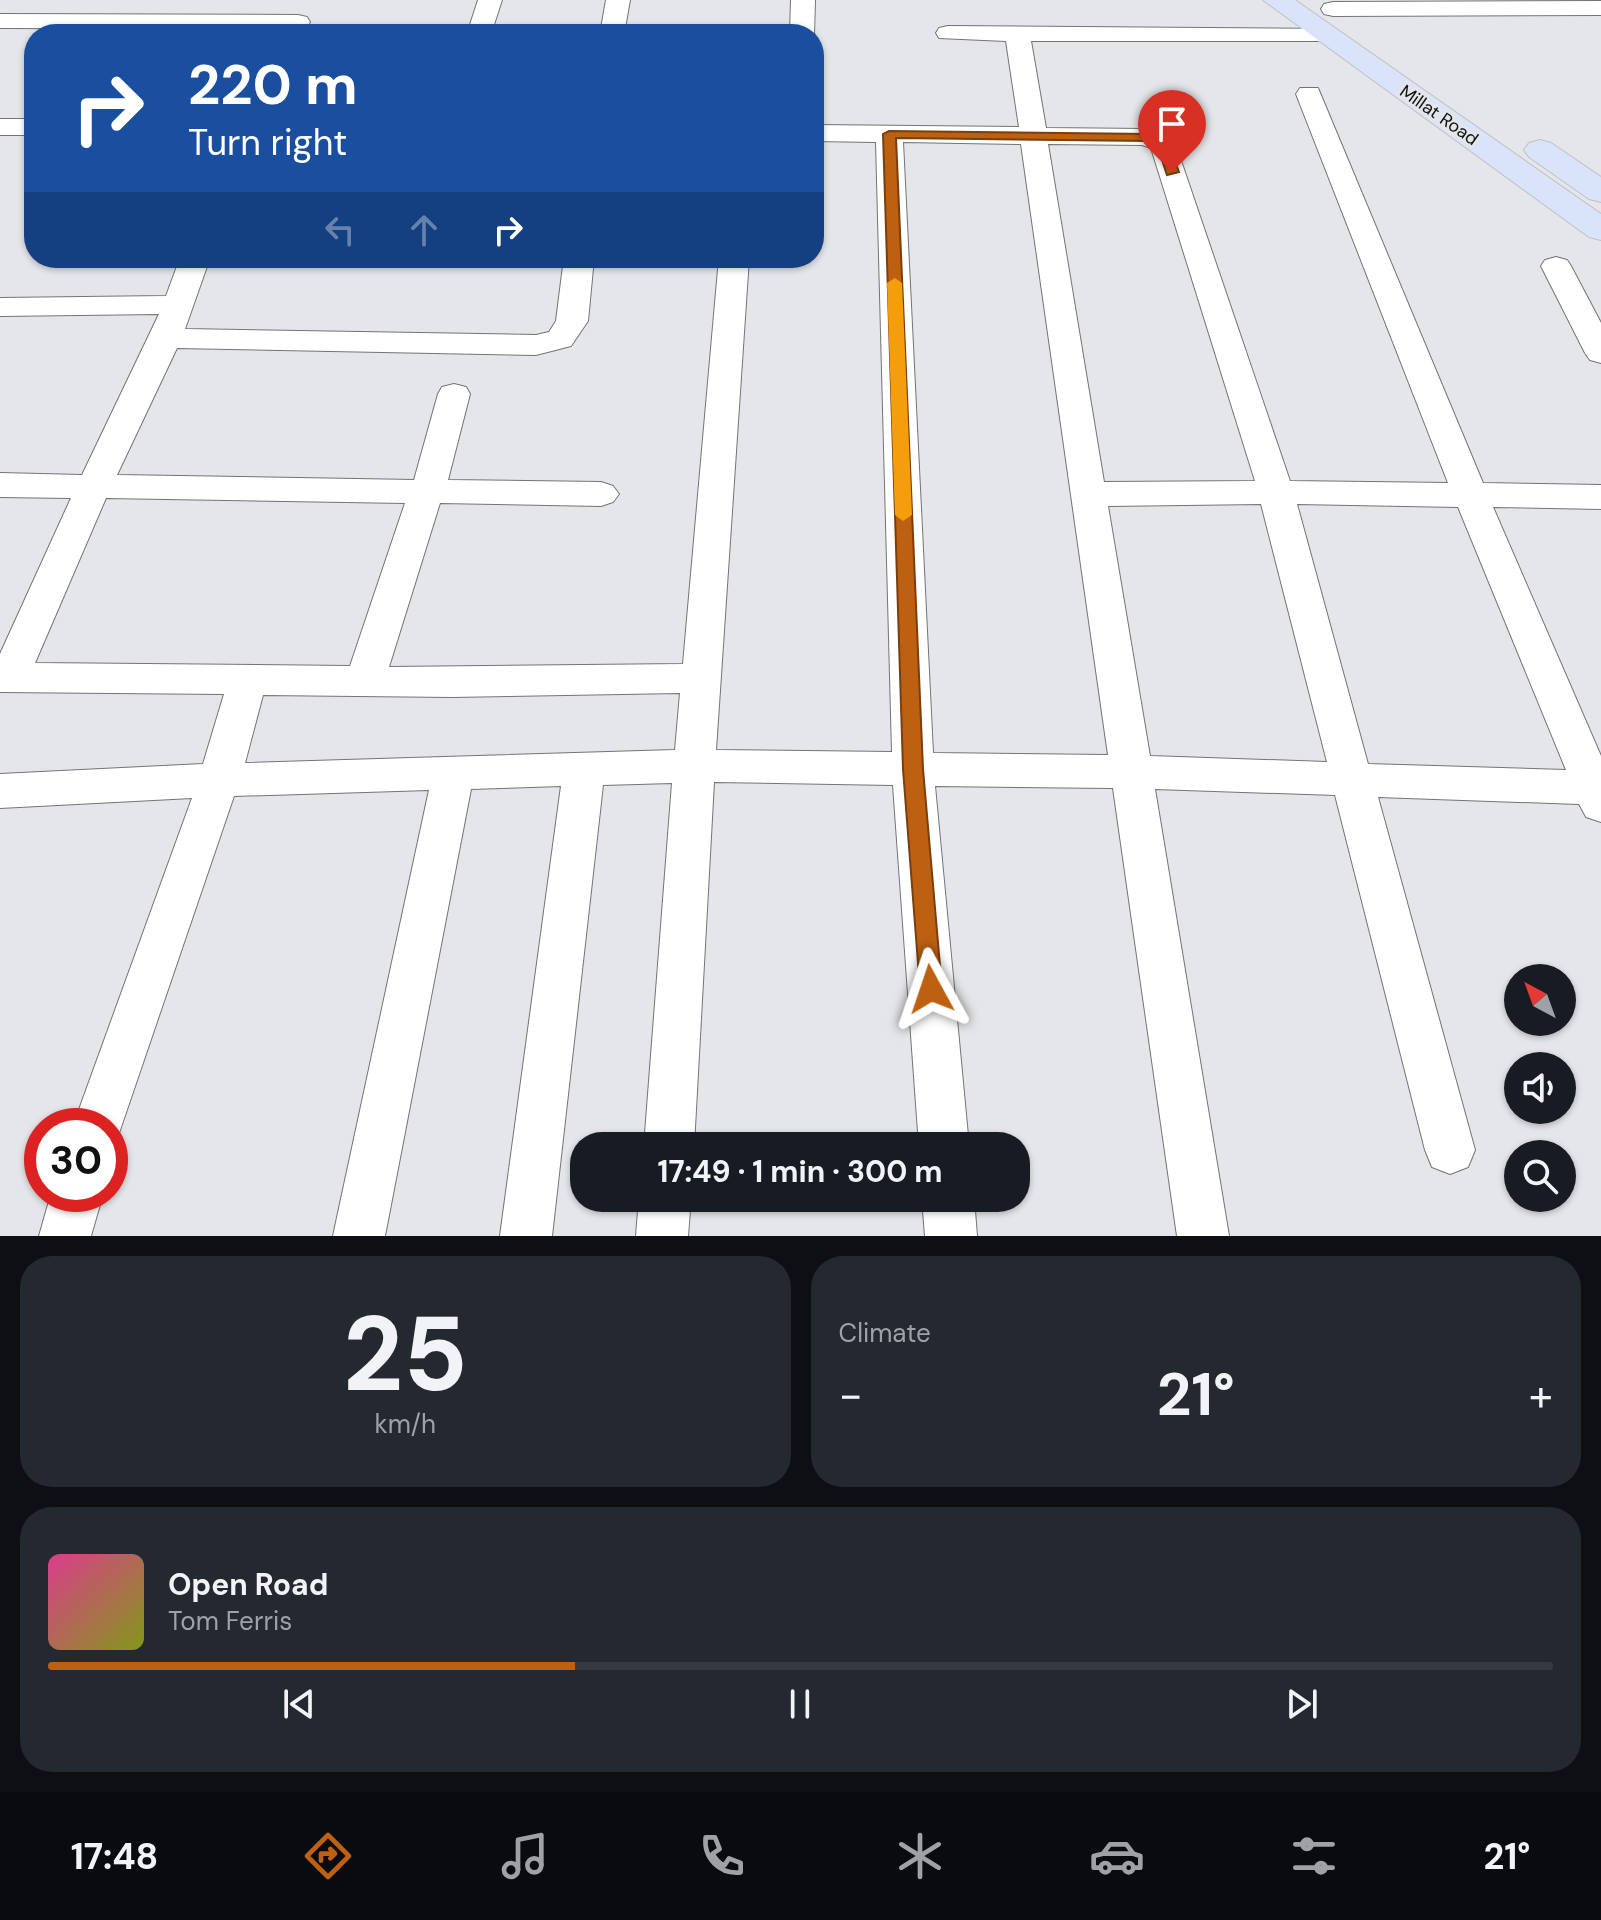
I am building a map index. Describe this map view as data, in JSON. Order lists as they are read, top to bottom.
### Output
{
  "streets": {
    "main road": ["Millat Road"]
  },
  "north": "top left",
  "page": {
    "turn": ["220 m", "Turn right"],
    "limit": "30",
    "trip": "17:49 · 1 min · 300 m",
    "tile": [
      ["25", "km/h"],
      "Climate"
    ],
    "heat": ["−", "21°", "+"],
    "song": ["Open Road", "Tom Ferris"],
    "tabs": ["17:48", "21°"]
  }
}
